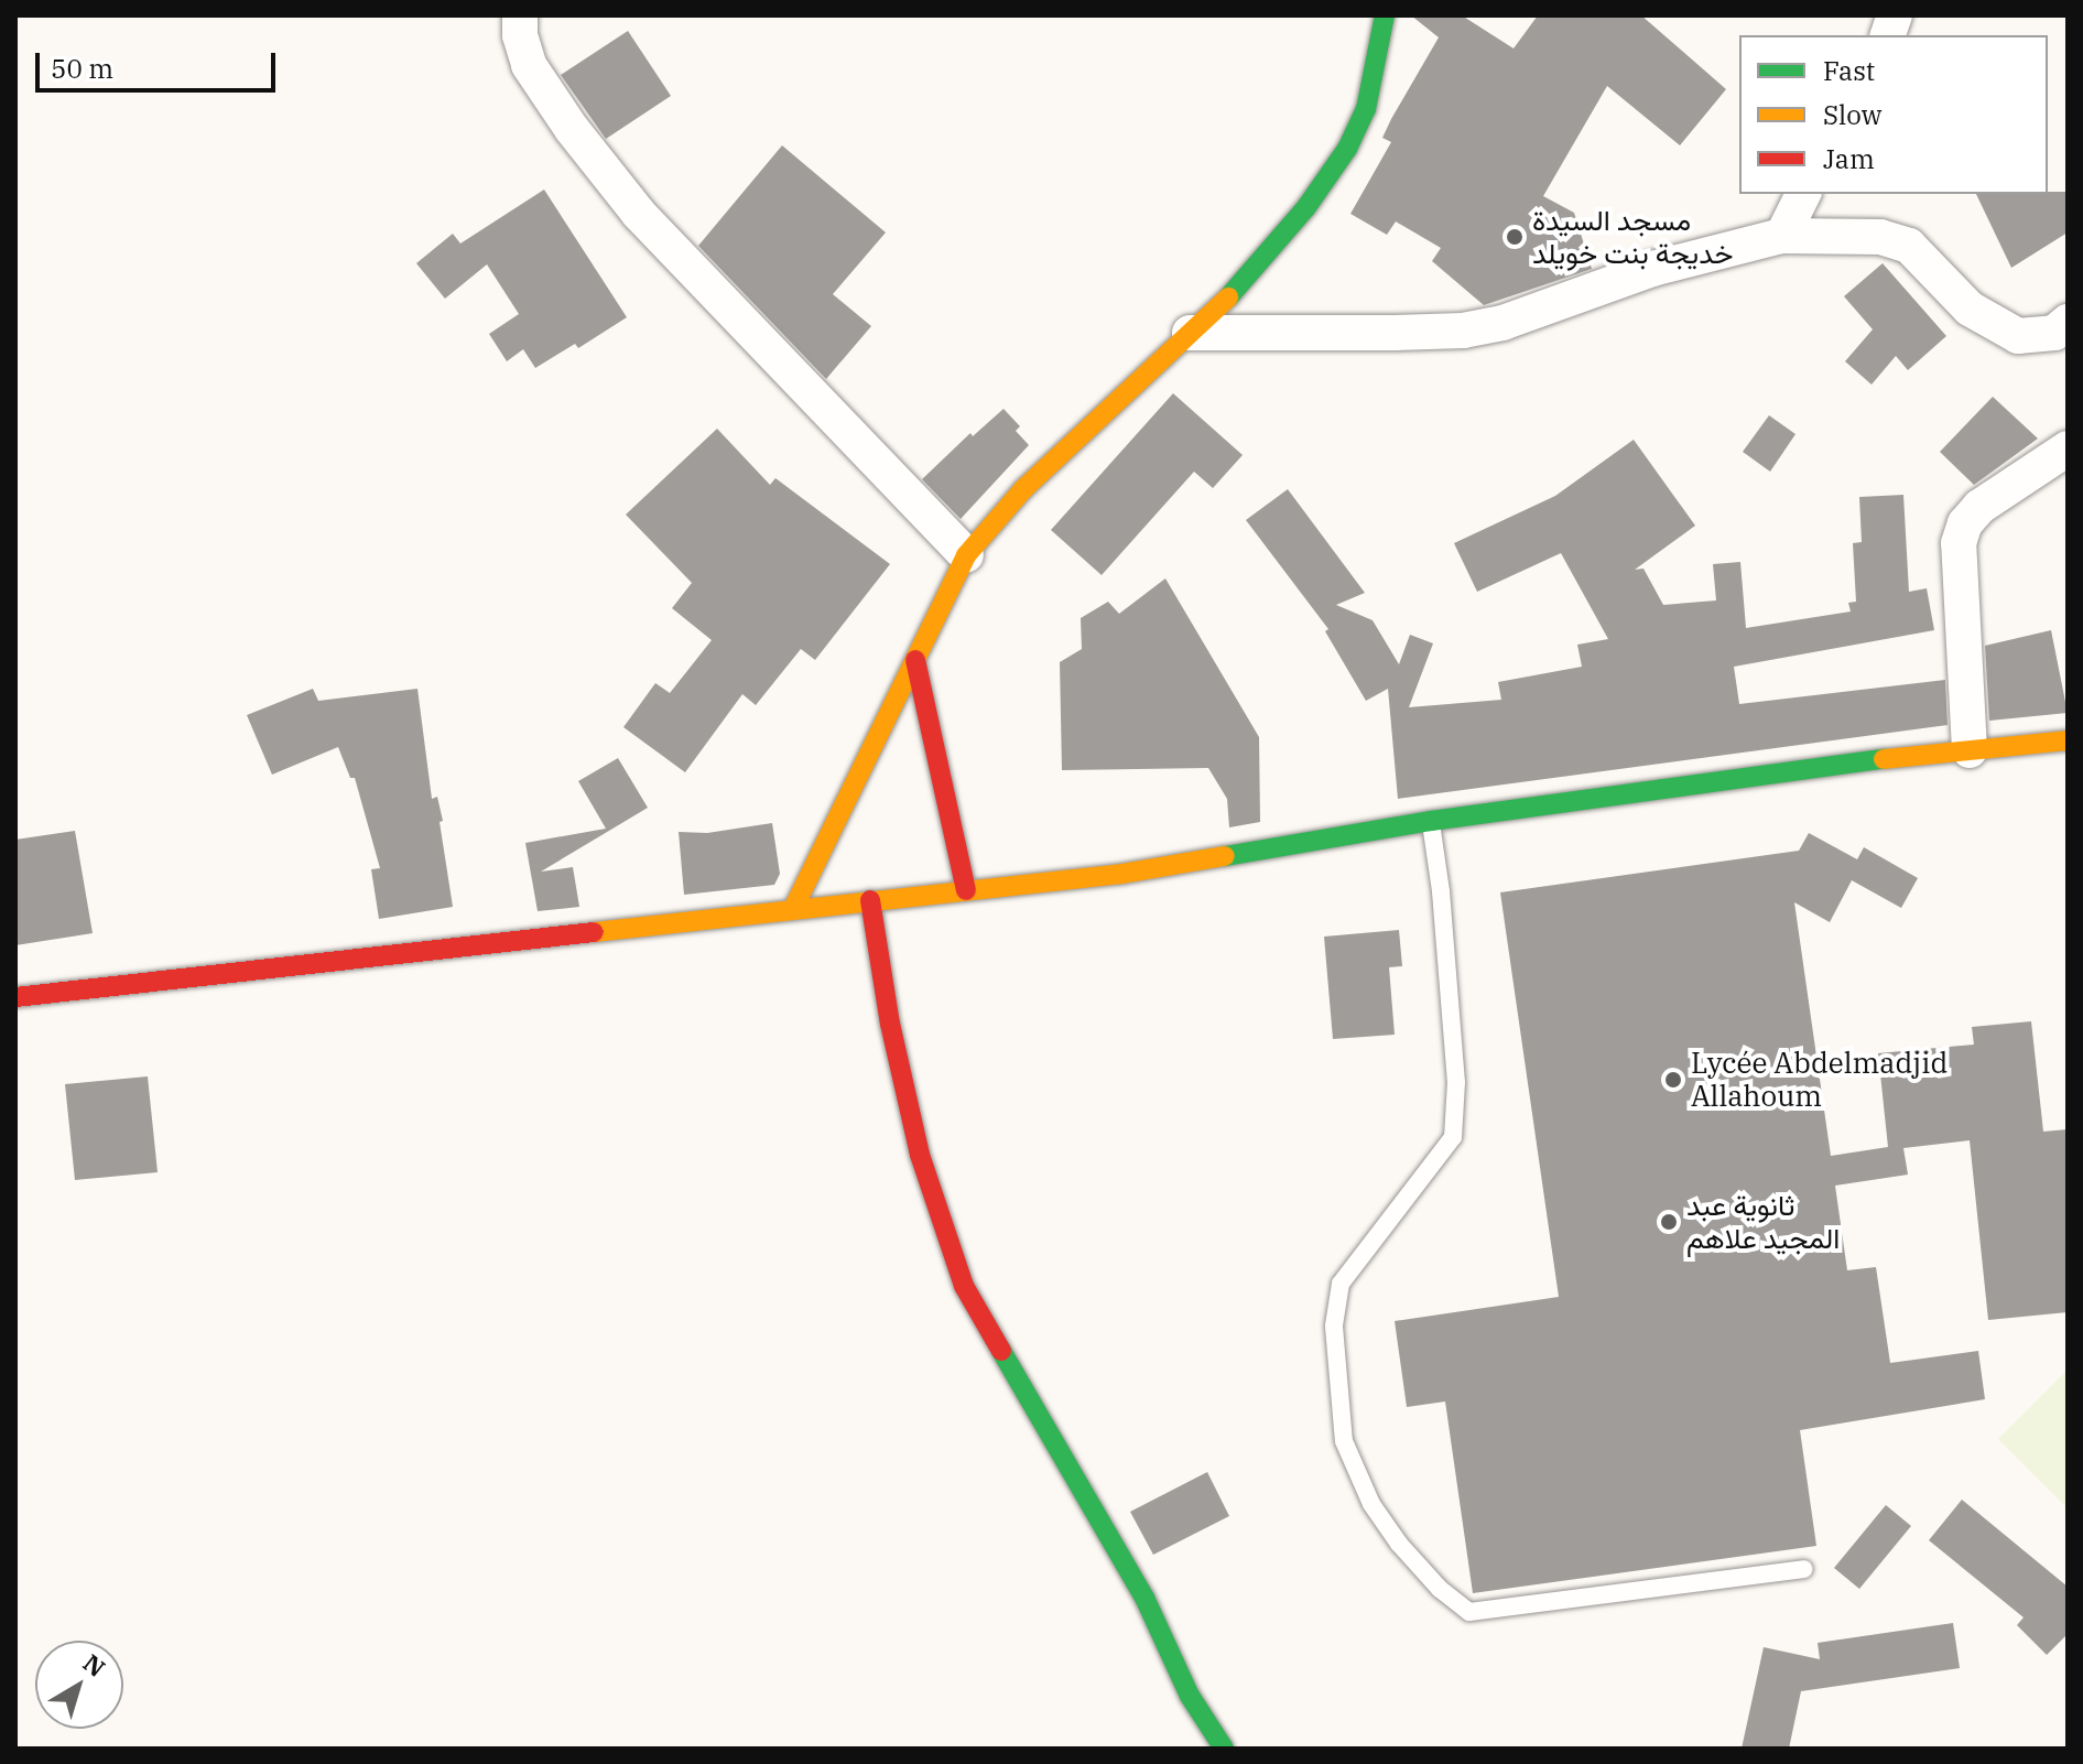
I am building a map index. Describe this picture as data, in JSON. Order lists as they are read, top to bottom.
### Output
{
  "places": ["مسجد السيدة خديجة بنت خويلد", "Lycée Abdelmadjid Allahoum", "ثانوية عبد المجيد علاهم"],
  "legend": ["Fast", "Slow", "Jam"],
  "scale_bar": "50 m",
  "north": "top right"
}
